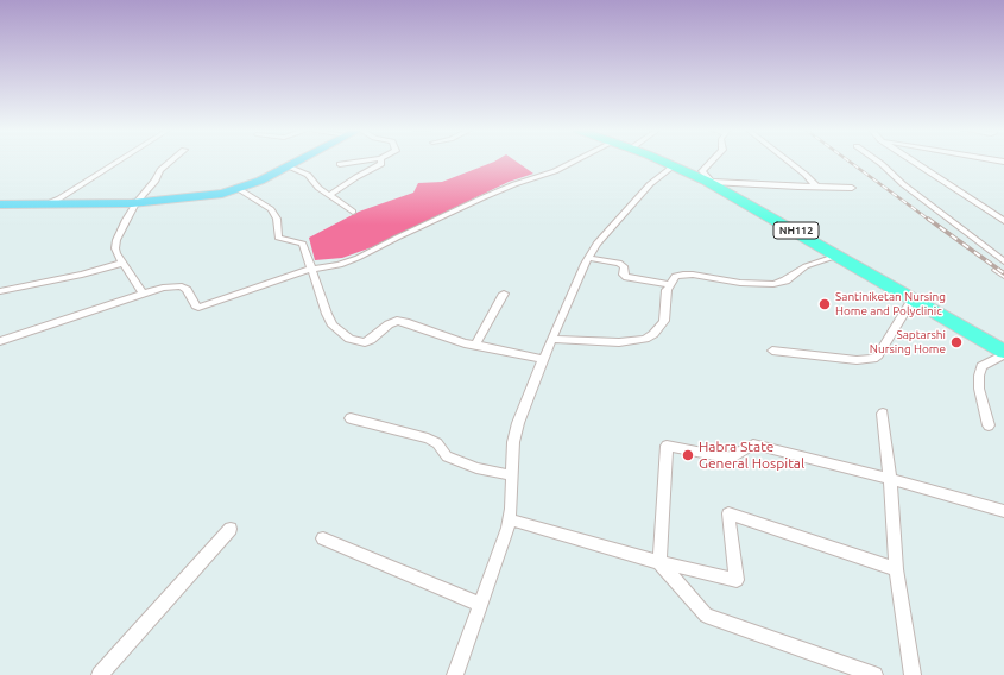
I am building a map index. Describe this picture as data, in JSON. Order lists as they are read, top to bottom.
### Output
{
  "streets": {
    "highway": ["NH112"]
  },
  "places": ["Santiniketan Nursing Home and Polyclinic", "Saptarshi Nursing Home", "Habra State General Hospital"]
}
